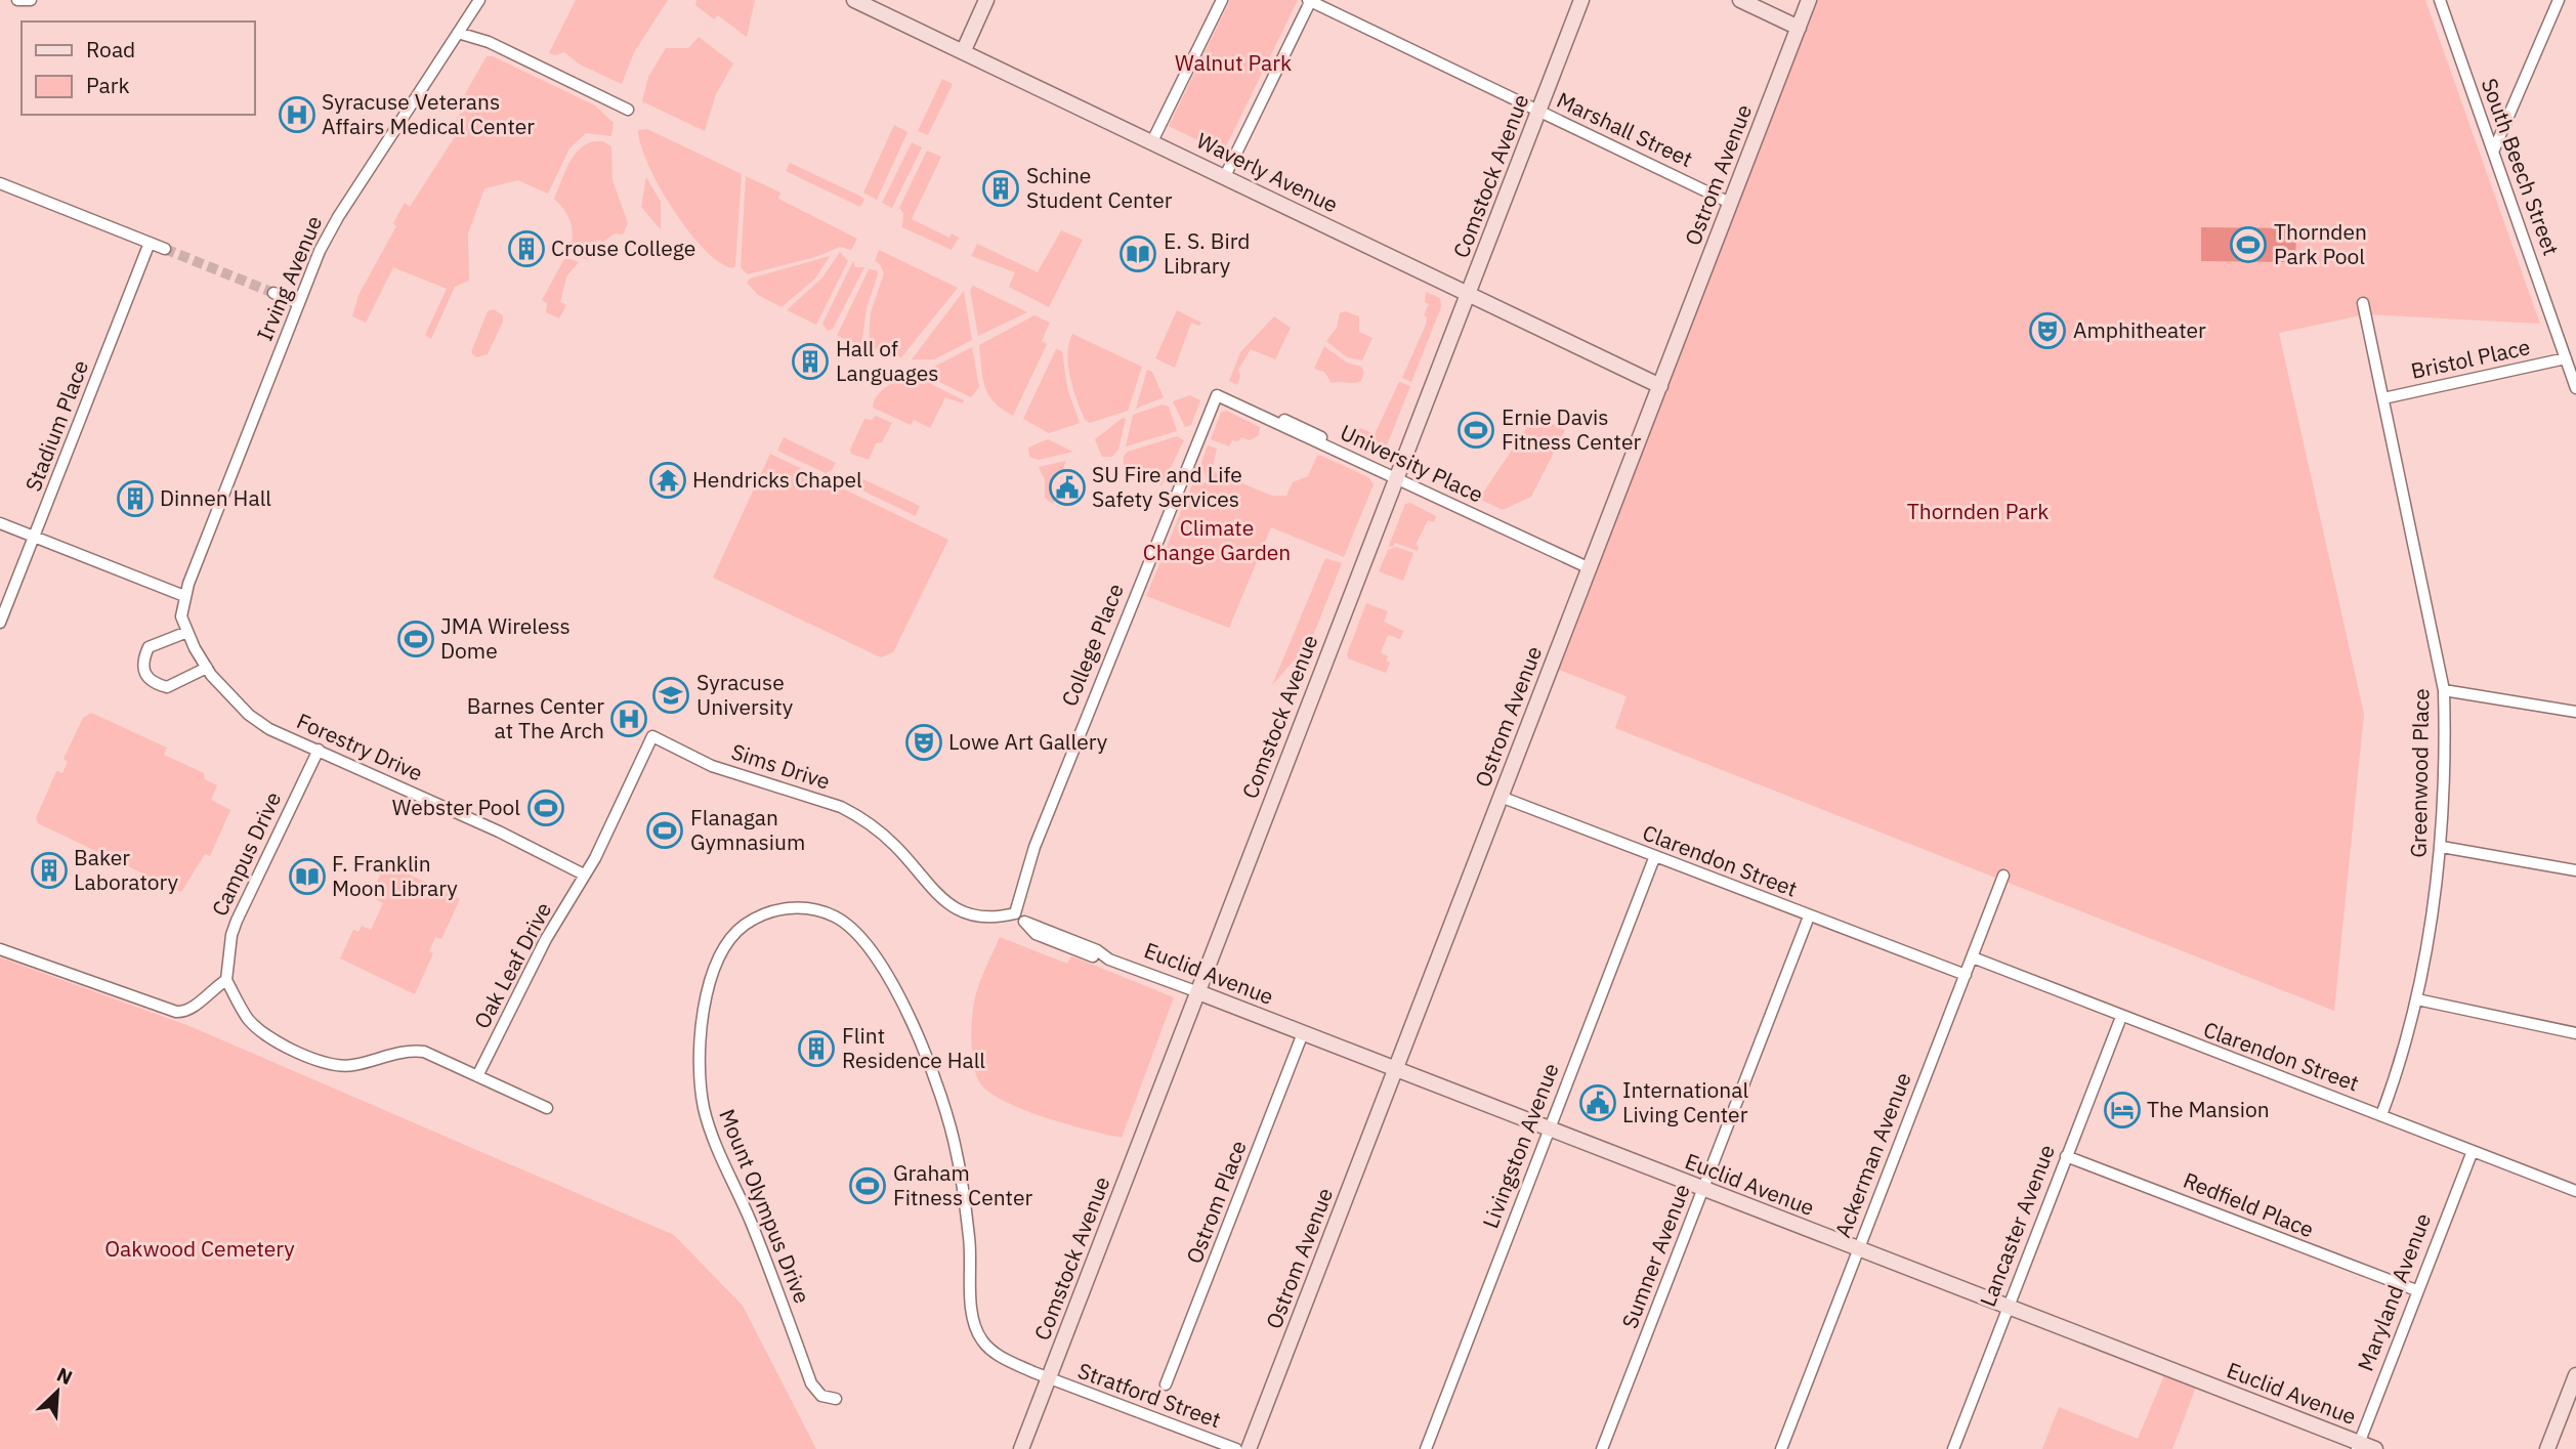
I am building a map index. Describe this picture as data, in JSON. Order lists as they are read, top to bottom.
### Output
{
  "streets": {
    "street": [
      "Marshall Street",
      "South Beech Street",
      "Waverly Avenue",
      "Ostrom Avenue",
      "Comstock Avenue",
      "Irving Avenue",
      "Bristol Place",
      "Stadium Place",
      "University Place",
      "College Place",
      "Forestry Drive",
      "Sims Drive",
      "Greenwood Place",
      "Campus Drive",
      "Clarendon Street",
      "Oak Leaf Drive",
      "Euclid Avenue",
      "Livingston Avenue",
      "Ackerman Avenue",
      "Ostrom Place",
      "Redfield Place",
      "Mount Olympus Drive",
      "Lancaster Avenue",
      "Sumner Avenue",
      "Maryland Avenue",
      "Stratford Street"
    ]
  },
  "crossings": [
    ["Marshall Street", "Ostrom Avenue"],
    ["Marshall Street", "Comstock Avenue"],
    ["South Beech Street", "Bristol Place"],
    ["Waverly Avenue", "Ostrom Avenue"],
    ["Waverly Avenue", "Comstock Avenue"],
    ["Ostrom Avenue", "University Place"],
    ["Ostrom Avenue", "Clarendon Street"],
    ["Ostrom Avenue", "Euclid Avenue"],
    ["Comstock Avenue", "University Place"],
    ["Comstock Avenue", "Euclid Avenue"],
    ["Comstock Avenue", "Mount Olympus Drive"],
    ["Comstock Avenue", "Stratford Street"],
    ["Irving Avenue", "Forestry Drive"],
    ["Bristol Place", "Greenwood Place"],
    ["University Place", "College Place"],
    ["College Place", "Sims Drive"],
    ["College Place", "Euclid Avenue"],
    ["Forestry Drive", "Sims Drive"],
    ["Forestry Drive", "Campus Drive"],
    ["Forestry Drive", "Oak Leaf Drive"],
    ["Sims Drive", "Oak Leaf Drive"],
    ["Sims Drive", "Euclid Avenue"],
    ["Greenwood Place", "Clarendon Street"],
    ["Clarendon Street", "Livingston Avenue"],
    ["Clarendon Street", "Ackerman Avenue"],
    ["Clarendon Street", "Lancaster Avenue"],
    ["Clarendon Street", "Sumner Avenue"],
    ["Clarendon Street", "Maryland Avenue"],
    ["Euclid Avenue", "Livingston Avenue"],
    ["Euclid Avenue", "Ackerman Avenue"],
    ["Euclid Avenue", "Ostrom Place"],
    ["Euclid Avenue", "Lancaster Avenue"],
    ["Euclid Avenue", "Sumner Avenue"],
    ["Euclid Avenue", "Maryland Avenue"],
    ["Redfield Place", "Lancaster Avenue"],
    ["Redfield Place", "Maryland Avenue"],
    ["Mount Olympus Drive", "Stratford Street"]
  ],
  "parks": [
    "Walnut Park",
    "Thornden Park",
    "Climate Change Garden",
    "Oakwood Cemetery"
  ],
  "places": {
    "hospital": ["Syracuse Veterans Affairs Medical Center", "Barnes Center at The Arch"],
    "building": [
      "Schine Student Center",
      "Crouse College",
      "Hall of Languages",
      "Dinnen Hall",
      "Baker Laboratory",
      "Flint Residence Hall"
    ],
    "sports": [
      "Thornden Park Pool",
      "Ernie Davis Fitness Center",
      "JMA Wireless Dome",
      "Webster Pool",
      "Flanagan Gymnasium",
      "Graham Fitness Center"
    ],
    "library": ["E. S. Bird Library", "F. Franklin Moon Library"],
    "theatre": ["Amphitheater", "Lowe Art Gallery"],
    "temple": ["Hendricks Chapel"],
    "public building": ["SU Fire and Life Safety Services", "International Living Center"],
    "school or university": ["Syracuse University"],
    "hotel": ["The Mansion"]
  },
  "legend": ["Road", "Park"],
  "north": "top right"
}
